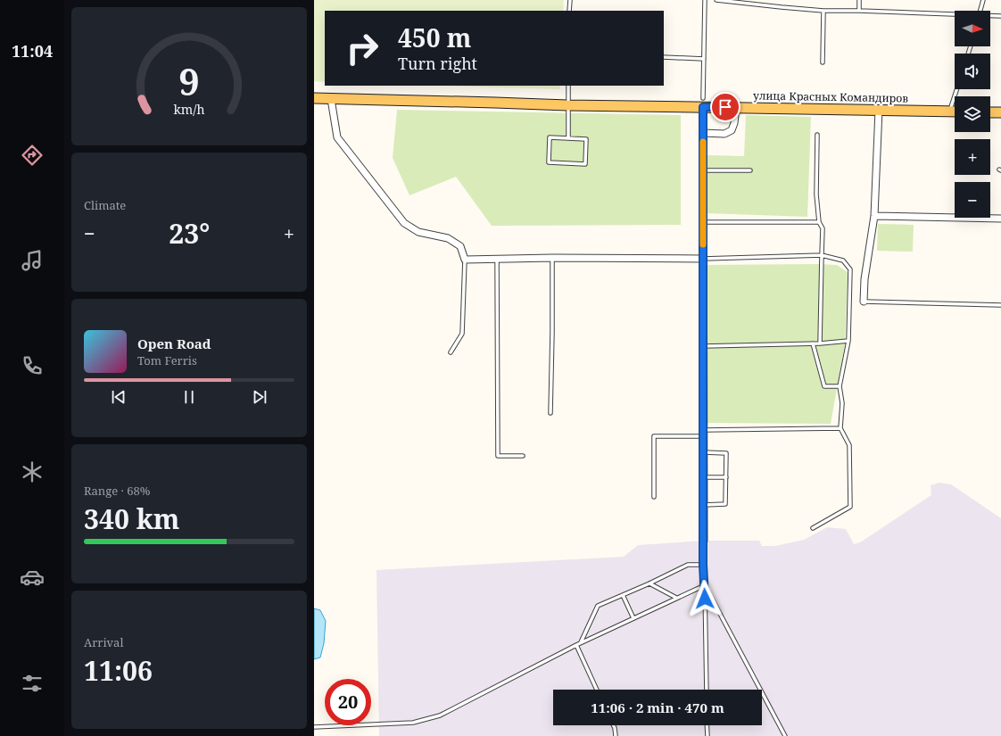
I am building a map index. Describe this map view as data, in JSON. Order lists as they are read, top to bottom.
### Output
{
  "streets": {
    "main road": ["улица Красных Командиров"]
  },
  "north": "right",
  "page": {
    "tabs": "11:04",
    "map_buttons": ["+", "−"],
    "turn": ["450 m", "Turn right"],
    "tile": [
      "Climate",
      ["Range · 68%", "340 km"],
      ["Arrival", "11:06"]
    ],
    "heat": ["−", "23°", "+"],
    "song": ["Open Road", "Tom Ferris"],
    "limit": "20",
    "trip": "11:06 · 2 min · 470 m",
    "gauge": ["9", "km/h"]
  }
}
